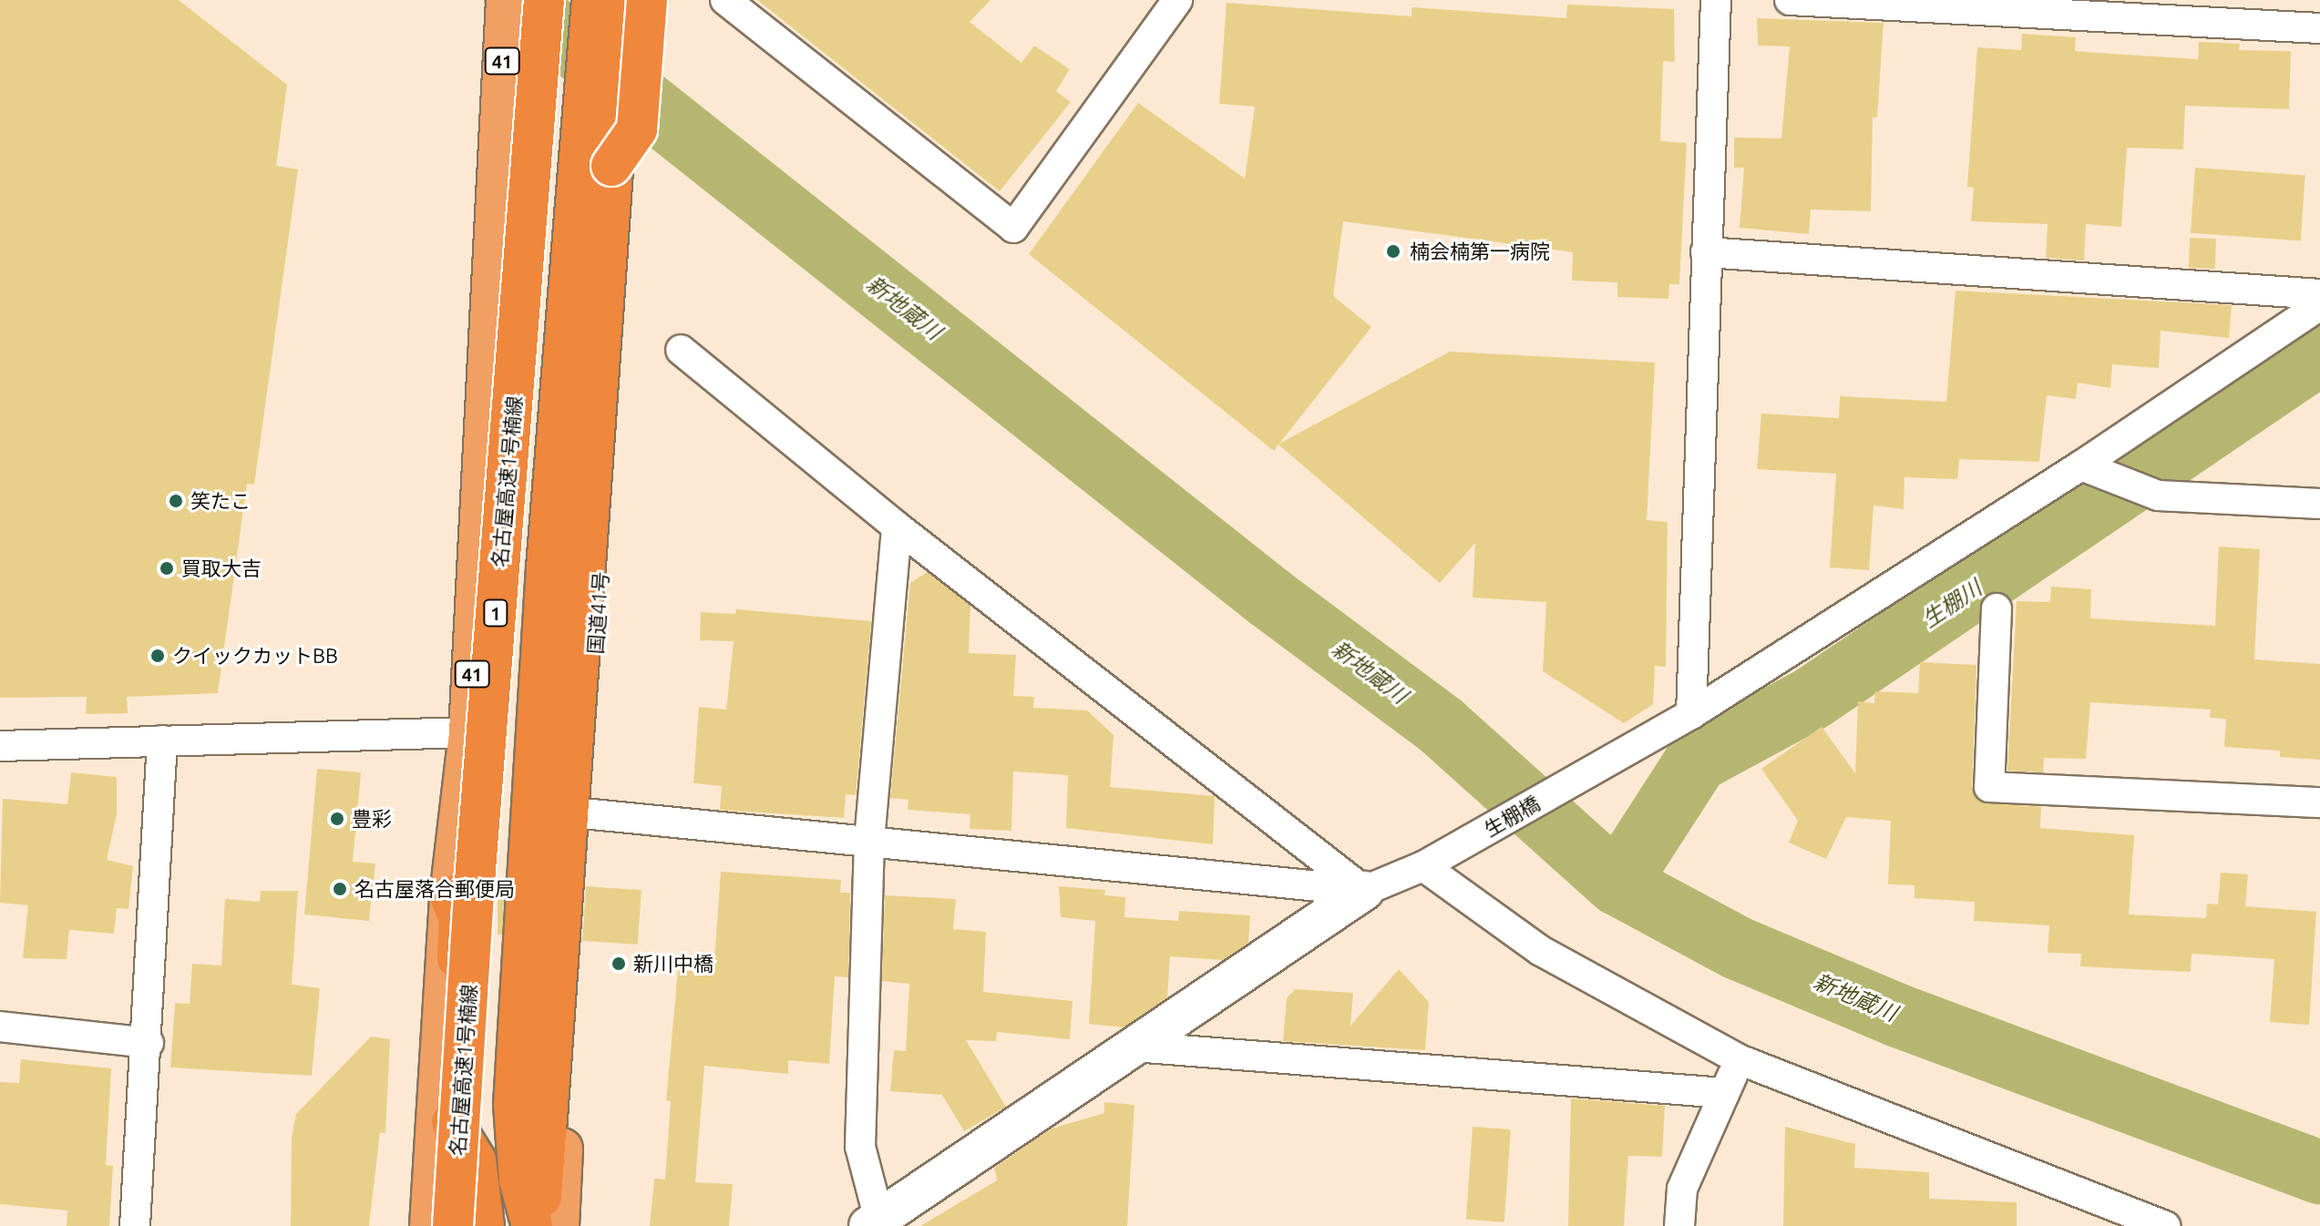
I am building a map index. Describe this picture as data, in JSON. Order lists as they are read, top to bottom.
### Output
{
  "streets": {
    "highway": [
      "41",
      "名古屋高速1号楠線",
      "1",
      "国道41号"
    ],
    "street": ["生棚橋"]
  },
  "water": ["新地蔵川", "生棚川"],
  "places": [
    "楠会楠第一病院",
    "笑たこ",
    "買取大吉",
    "クイックカットBB",
    "豊彩",
    "名古屋落合郵便局",
    "新川中橋"
  ]
}
